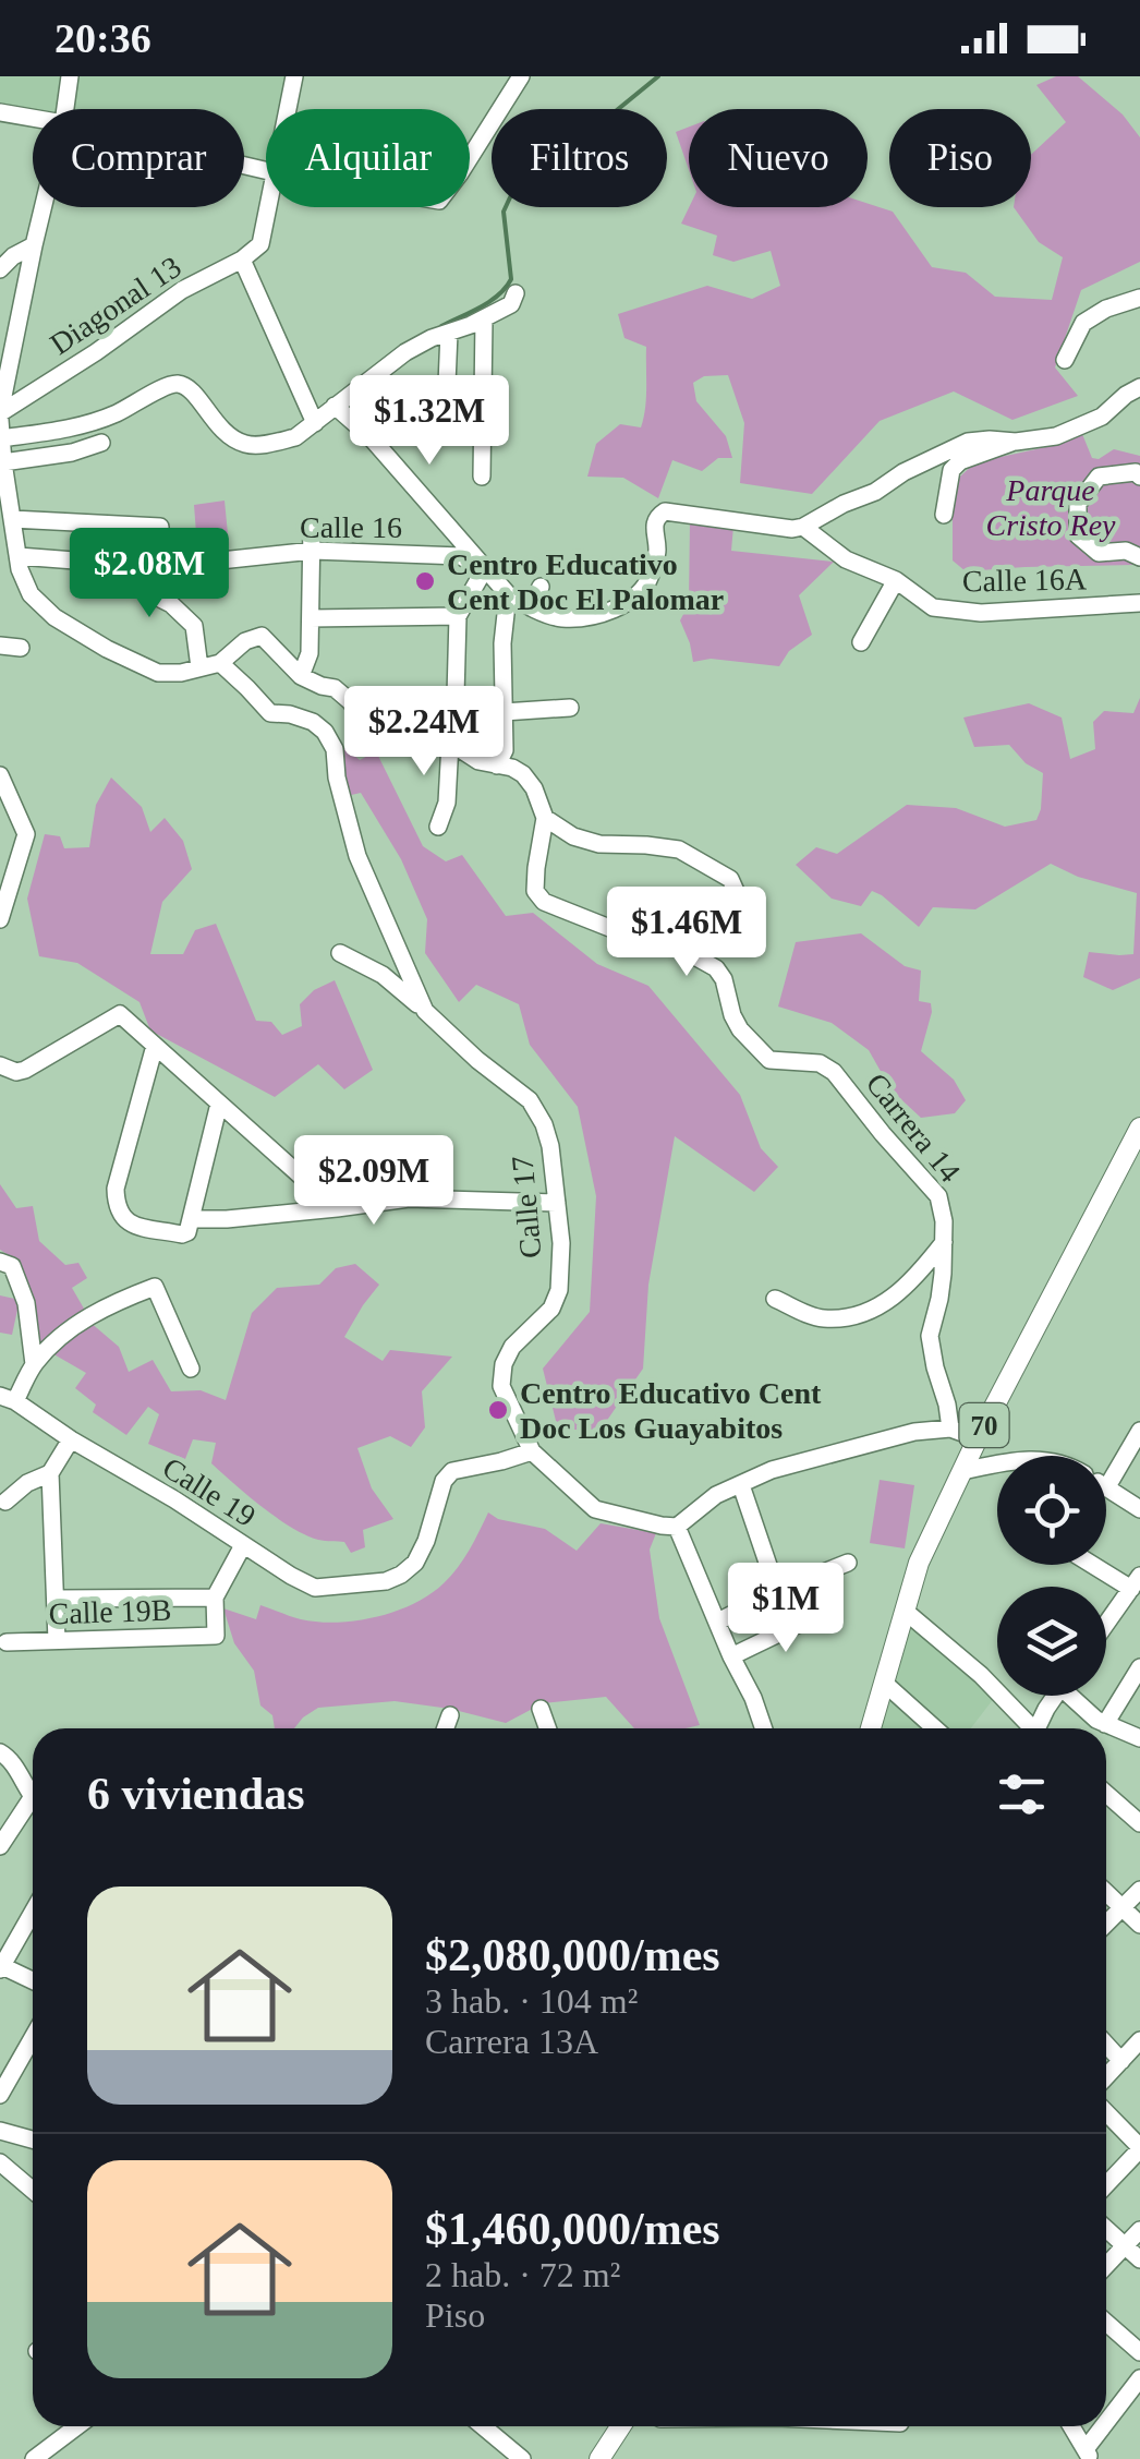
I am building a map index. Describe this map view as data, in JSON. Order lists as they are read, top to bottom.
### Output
{
  "streets": {
    "main road": ["70"],
    "street": [
      "Diagonal 13",
      "Calle 16",
      "Calle 16A",
      "Carrera 14",
      "Calle 17",
      "Calle 19",
      "Calle 19B"
    ]
  },
  "crossings": [
    ["Calle 17", "Calle 19"]
  ],
  "parks": ["Parque Cristo Rey"],
  "places": ["Centro Educativo Cent Doc El Palomar", "Centro Educativo Cent Doc Los Guayabitos"],
  "page": {
    "status": "20:36",
    "chip": [
      "Comprar",
      "Alquilar",
      "Filtros",
      "Nuevo",
      "Piso"
    ],
    "price": [
      "$1.32M",
      "$2.08M",
      "$2.24M",
      "$1.46M",
      "$2.09M",
      "$1M"
    ],
    "heading": "6 viviendas",
    "list": [
      {
        "name": "$2,080,000/mes",
        "note": "3 hab. · 104 m² · Carrera 13A"
      },
      {
        "name": "$1,460,000/mes",
        "note": "2 hab. · 72 m² · Piso"
      }
    ]
  }
}
